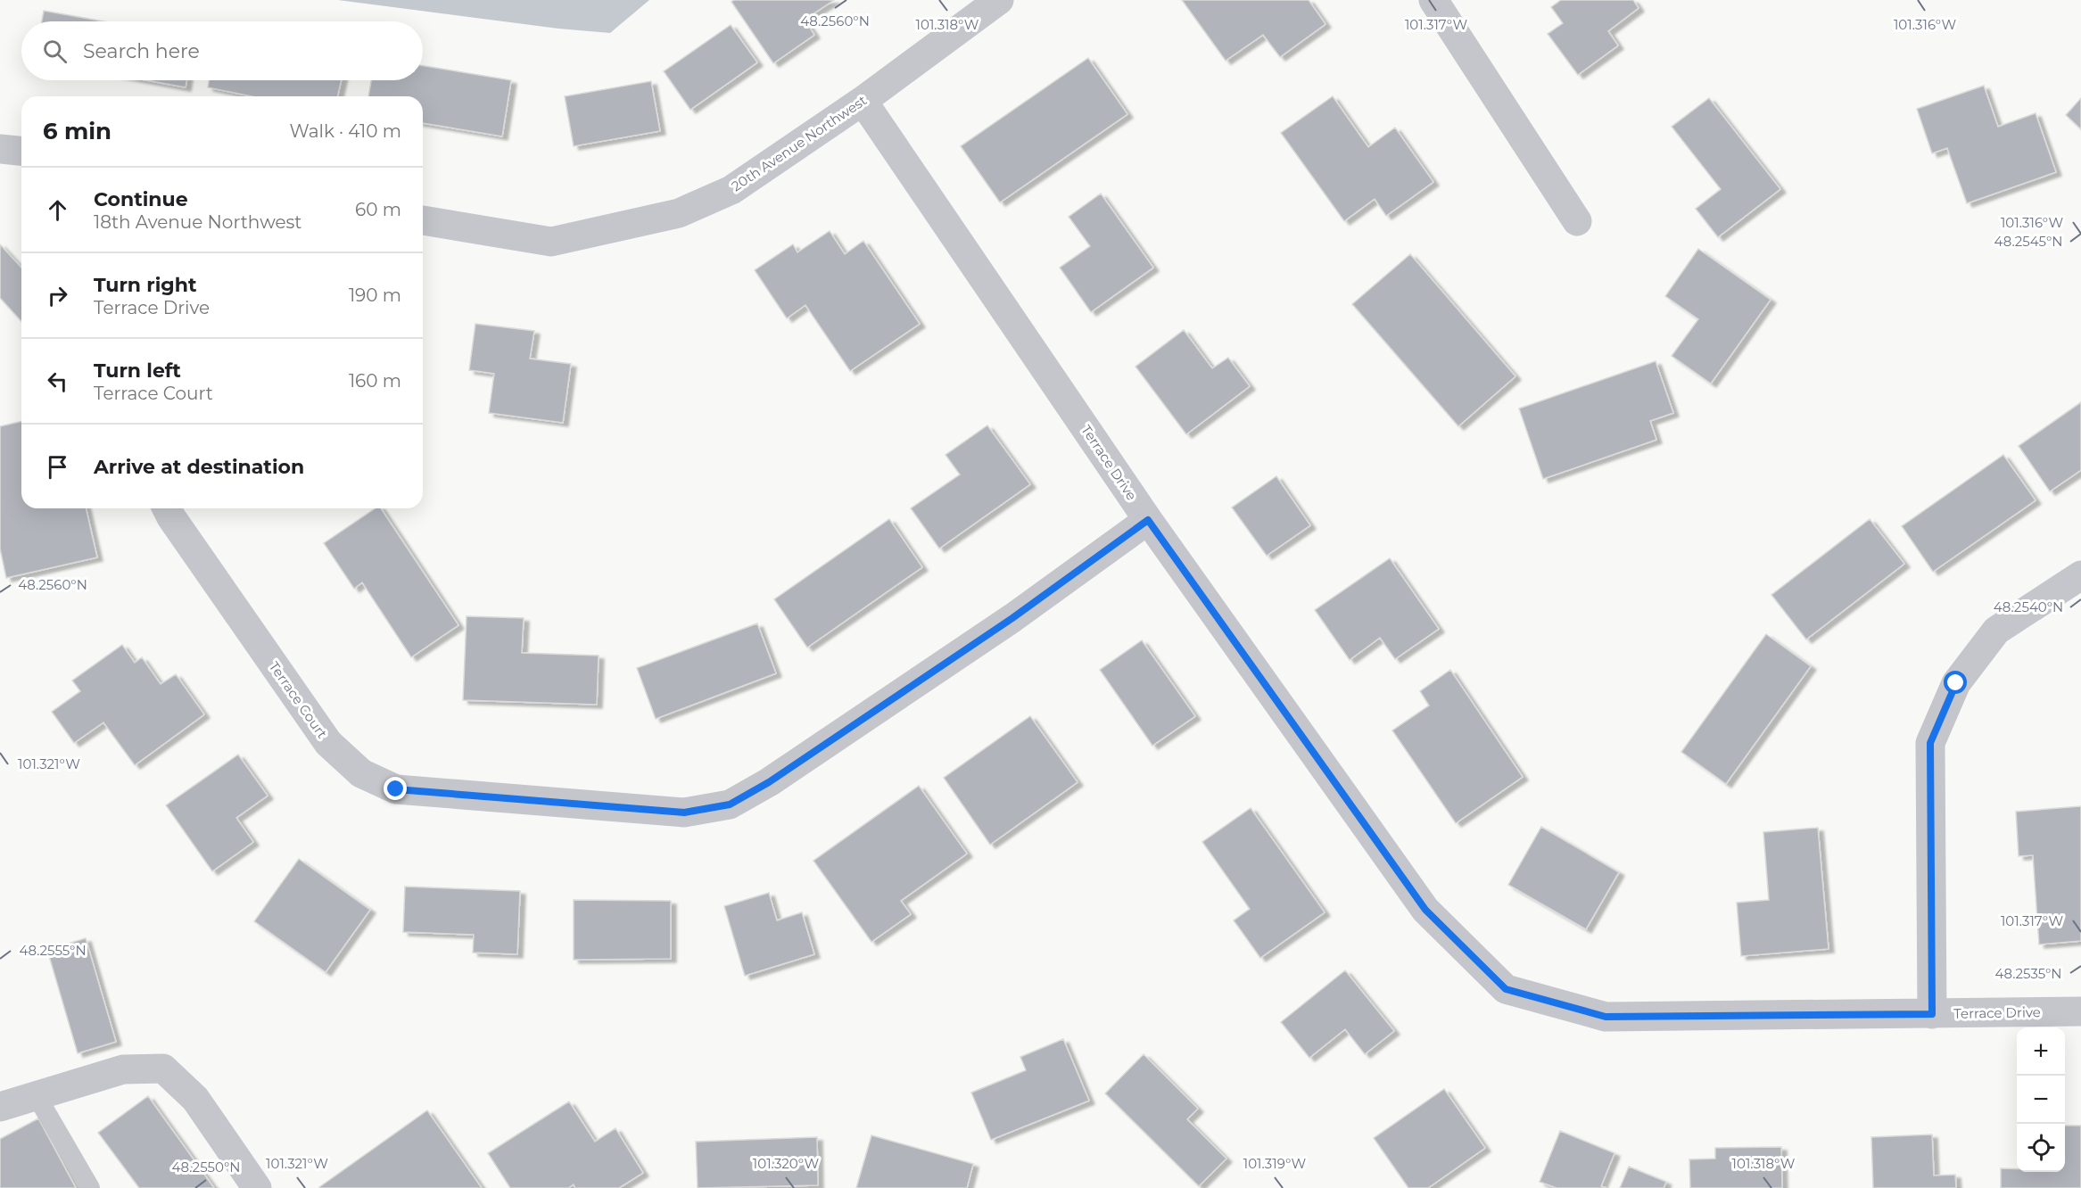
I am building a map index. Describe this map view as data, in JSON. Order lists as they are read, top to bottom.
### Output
{
  "streets": {
    "street": ["20th Avenue Northwest", "Terrace Drive", "Terrace Court"]
  },
  "crossings": [
    ["20th Avenue Northwest", "Terrace Drive"],
    ["Terrace Drive", "Terrace Court"]
  ],
  "page": {
    "search": "Search here",
    "heading": ["6 min", "Walk · 410 m"],
    "list": [
      ["Continue", "18th Avenue Northwest", "60 m"],
      ["Turn right", "Terrace Drive", "190 m"],
      ["Turn left", "Terrace Court", "160 m"],
      "Arrive at destination"
    ],
    "map_buttons": ["+", "−"]
  },
  "coordinates": [
    "48.2560°N",
    "101.317°W",
    "101.318°W",
    "101.316°W",
    "48.2545°N",
    "48.2540°N",
    "101.321°W",
    "48.2555°N",
    "48.2535°N",
    "101.320°W",
    "101.319°W",
    "48.2550°N"
  ]
}
